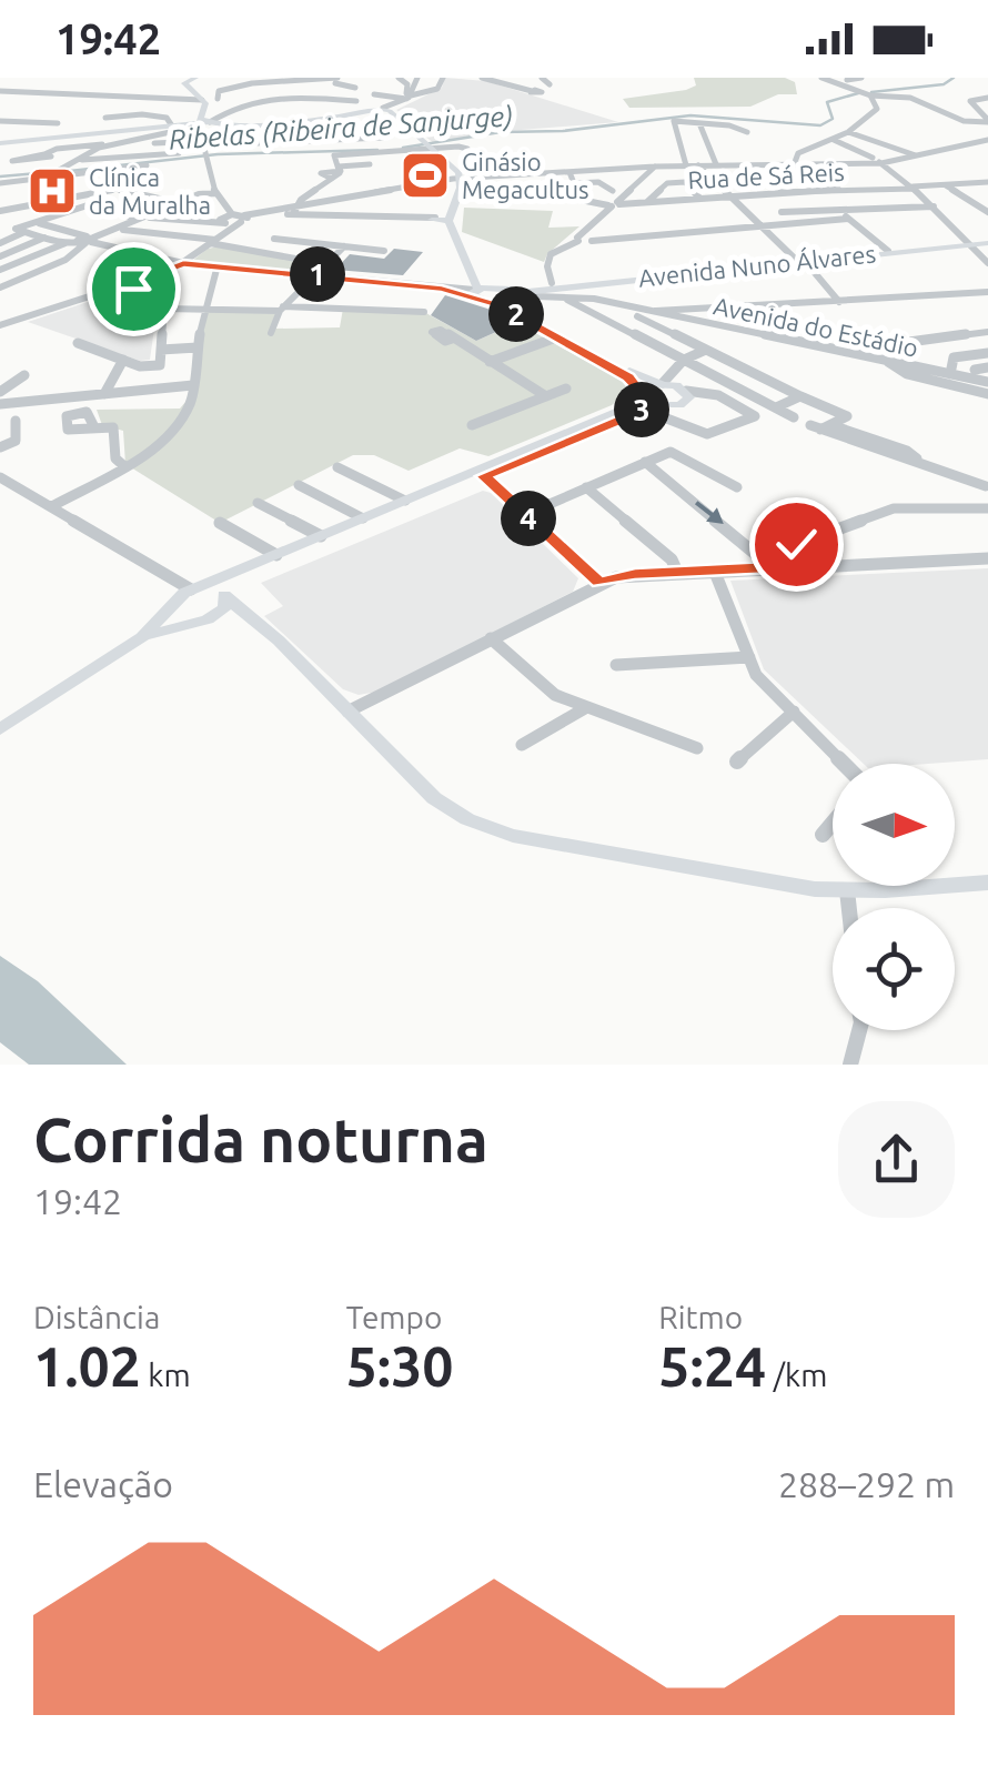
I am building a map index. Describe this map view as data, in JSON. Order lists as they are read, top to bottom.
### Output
{
  "streets": {
    "main road": ["Avenida Nuno Álvares"],
    "street": ["Rua de Sá Reis", "Avenida do Estádio"]
  },
  "crossings": [
    ["Avenida Nuno Álvares", "Avenida do Estádio"]
  ],
  "water": ["Ribelas (Ribeira de Sanjurge)"],
  "places": {
    "sports": ["Ginásio Megacultus"],
    "hospital": ["Clínica da Muralha"]
  },
  "north": "right",
  "page": {
    "status": "19:42",
    "pins": [
      "1",
      "2",
      "3",
      "4"
    ],
    "heading": ["Corrida noturna", "19:42"],
    "stats": [
      ["Distância", "1.02 km"],
      ["Tempo", "5:30"],
      ["Ritmo", "5:24 /km"]
    ],
    "chart": ["Elevação", "288–292 m"]
  }
}
